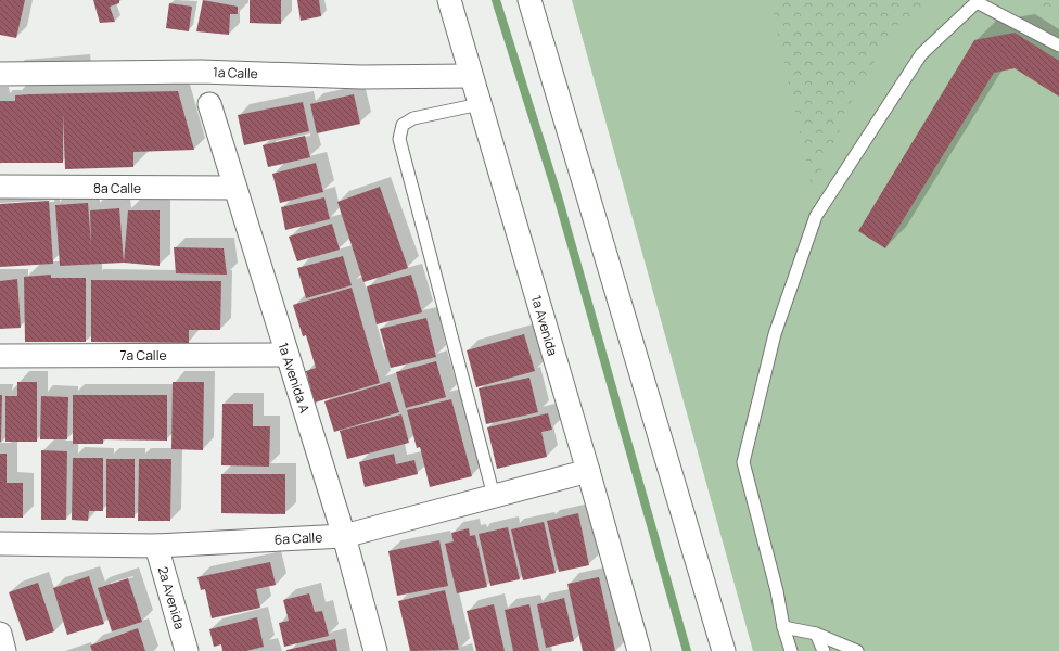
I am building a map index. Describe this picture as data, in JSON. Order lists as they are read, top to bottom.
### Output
{
  "streets": {
    "street": [
      "1a Calle",
      "8a Calle",
      "1a Avenida",
      "7a Calle",
      "1a Avenida A",
      "6a Calle",
      "2a Avenida"
    ]
  },
  "crossings": [
    ["1a Calle", "1a Avenida"],
    ["8a Calle", "1a Avenida A"],
    ["1a Avenida", "6a Calle"],
    ["7a Calle", "1a Avenida A"],
    ["1a Avenida A", "6a Calle"],
    ["6a Calle", "2a Avenida"]
  ]
}
